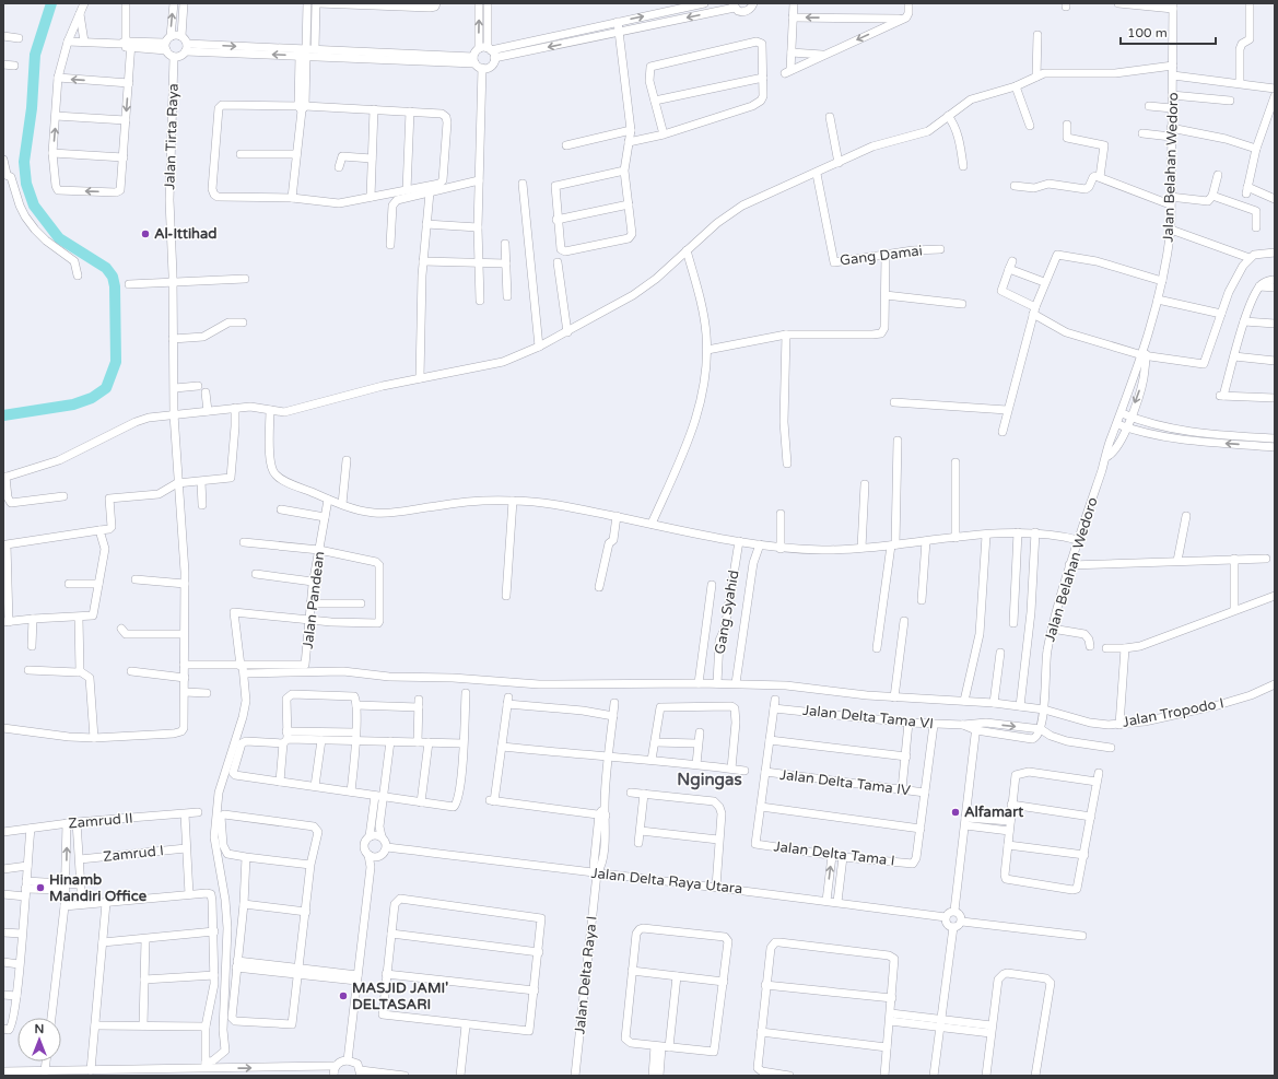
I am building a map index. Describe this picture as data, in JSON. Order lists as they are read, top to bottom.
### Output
{
  "streets": {
    "street": [
      "Jalan Tirta Raya",
      "Jalan Belahan Wedoro",
      "Gang Damai",
      "Jalan Pandean",
      "Gang Syahid",
      "Jalan Tropodo I",
      "Jalan Delta Tama VI",
      "Jalan Delta Tama IV",
      "Zamrud II",
      "Zamrud I",
      "Jalan Delta Tama I",
      "Jalan Delta Raya Utara",
      "Jalan Delta Raya I"
    ]
  },
  "crossings": [
    ["Jalan Belahan Wedoro", "Jalan Tropodo I"],
    ["Jalan Belahan Wedoro", "Jalan Delta Tama VI"],
    ["Jalan Pandean", "Jalan Tropodo I"],
    ["Gang Syahid", "Jalan Tropodo I"],
    ["Jalan Delta Raya Utara", "Jalan Delta Raya I"]
  ],
  "districts": ["Ngingas"],
  "places": [
    "Al-Ittihad",
    "Alfamart",
    "Hinamb Mandiri Office",
    "MASJID JAMI' DELTASARI"
  ],
  "scale_bar": "100 m",
  "north": "top"
}
